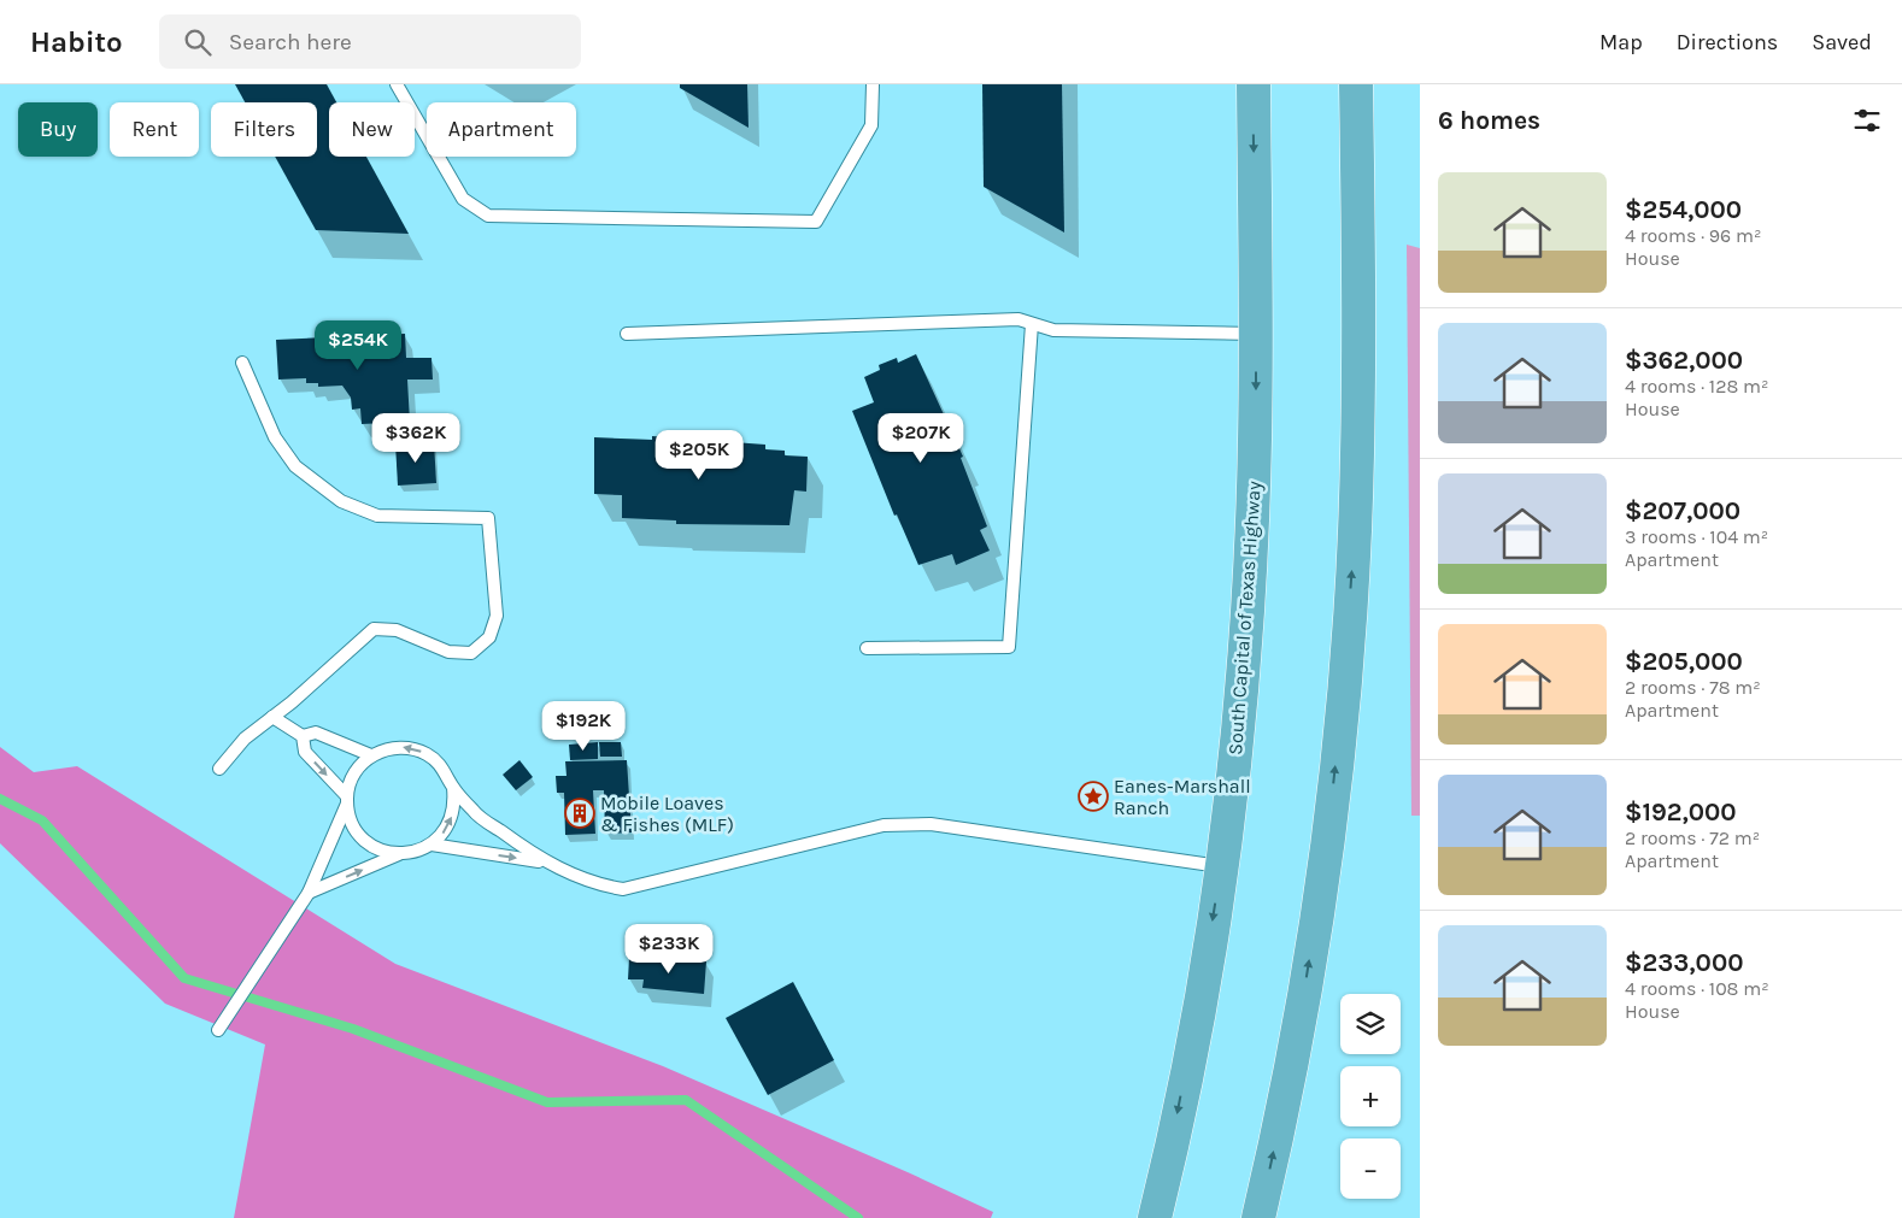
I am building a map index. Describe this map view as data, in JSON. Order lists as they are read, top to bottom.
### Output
{
  "streets": {
    "highway": ["South Capital of Texas Highway"]
  },
  "places": {
    "place": ["Eanes-Marshall Ranch"],
    "building": ["Mobile Loaves & Fishes (MLF)"]
  },
  "page": {
    "header": "Habito",
    "search": "Search here",
    "nav": ["Map", "Directions", "Saved"],
    "heading": "6 homes",
    "chip": [
      "Buy",
      "Rent",
      "Filters",
      "New",
      "Apartment"
    ],
    "list": [
      {
        "name": "$254,000",
        "note": "4 rooms · 96 m² · House"
      },
      {
        "name": "$362,000",
        "note": "4 rooms · 128 m² · House"
      },
      {
        "name": "$207,000",
        "note": "3 rooms · 104 m² · Apartment"
      },
      {
        "name": "$205,000",
        "note": "2 rooms · 78 m² · Apartment"
      },
      {
        "name": "$192,000",
        "note": "2 rooms · 72 m² · Apartment"
      },
      {
        "name": "$233,000",
        "note": "4 rooms · 108 m² · House"
      }
    ],
    "price": [
      "$254K",
      "$362K",
      "$207K",
      "$205K",
      "$192K",
      "$233K"
    ],
    "map_buttons": ["+", "−"]
  }
}
